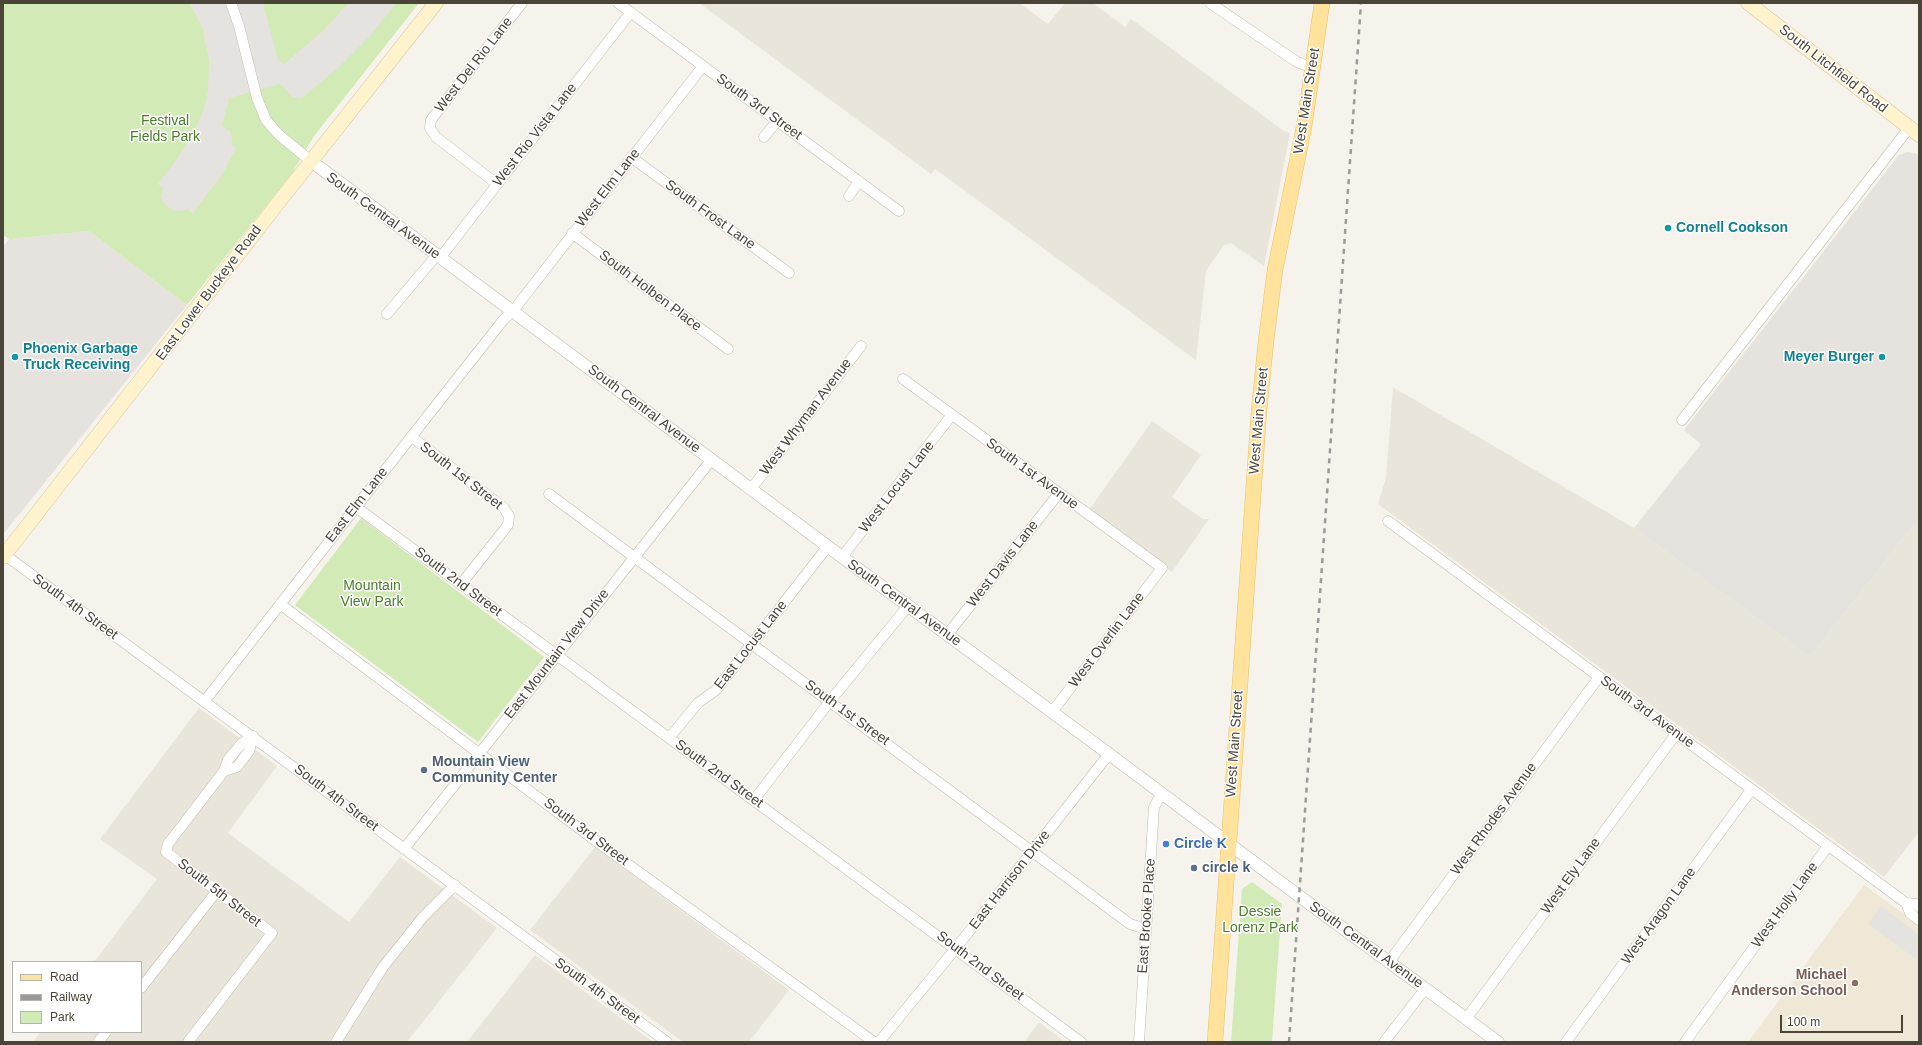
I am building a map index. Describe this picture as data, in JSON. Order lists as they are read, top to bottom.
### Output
{
  "streets": {
    "main road": ["South Litchfield Road", "West Main Street", "East Lower Buckeye Road"],
    "street": [
      "West Del Rio Lane",
      "South 3rd Street",
      "West Rio Vista Lane",
      "West Elm Lane",
      "South Frost Lane",
      "South Central Avenue",
      "South Holben Place",
      "West Whyman Avenue",
      "South 1st Avenue",
      "South 1st Street",
      "West Locust Lane",
      "East Elm Lane",
      "West Davis Lane",
      "South 2nd Street",
      "South 4th Street",
      "West Overlin Lane",
      "East Locust Lane",
      "East Mountain View Drive",
      "South 3rd Avenue",
      "West Rhodes Avenue",
      "West Ely Lane",
      "East Harrison Drive",
      "South 5th Street",
      "West Holly Lane",
      "East Brooke Place",
      "West Aragon Lane"
    ]
  },
  "crossings": [
    ["West Del Rio Lane", "West Rio Vista Lane"],
    ["West Main Street", "South Central Avenue"],
    ["South 3rd Street", "West Rio Vista Lane"],
    ["South 3rd Street", "West Elm Lane"],
    ["South 3rd Street", "East Elm Lane"],
    ["South 3rd Street", "East Mountain View Drive"],
    ["West Rio Vista Lane", "South Central Avenue"],
    ["West Elm Lane", "South Frost Lane"],
    ["West Elm Lane", "South Central Avenue"],
    ["West Elm Lane", "South Holben Place"],
    ["West Elm Lane", "East Elm Lane"],
    ["South Central Avenue", "East Lower Buckeye Road"],
    ["South Central Avenue", "West Whyman Avenue"],
    ["South Central Avenue", "West Locust Lane"],
    ["South Central Avenue", "East Elm Lane"],
    ["South Central Avenue", "West Davis Lane"],
    ["South Central Avenue", "West Overlin Lane"],
    ["South Central Avenue", "East Locust Lane"],
    ["South Central Avenue", "East Mountain View Drive"],
    ["South Central Avenue", "West Rhodes Avenue"],
    ["South Central Avenue", "West Ely Lane"],
    ["South Central Avenue", "East Harrison Drive"],
    ["South Central Avenue", "East Brooke Place"],
    ["East Lower Buckeye Road", "South 4th Street"],
    ["South 1st Avenue", "West Locust Lane"],
    ["South 1st Avenue", "West Davis Lane"],
    ["South 1st Avenue", "West Overlin Lane"],
    ["South 1st Street", "East Elm Lane"],
    ["South 1st Street", "South 2nd Street"],
    ["South 1st Street", "East Locust Lane"],
    ["South 1st Street", "East Mountain View Drive"],
    ["South 1st Street", "East Harrison Drive"],
    ["South 1st Street", "East Brooke Place"],
    ["East Elm Lane", "South 2nd Street"],
    ["East Elm Lane", "South 4th Street"],
    ["South 2nd Street", "East Locust Lane"],
    ["South 2nd Street", "East Mountain View Drive"],
    ["South 2nd Street", "East Harrison Drive"],
    ["South 4th Street", "East Mountain View Drive"],
    ["South 4th Street", "South 5th Street"],
    ["South 3rd Avenue", "West Rhodes Avenue"],
    ["South 3rd Avenue", "West Ely Lane"],
    ["South 3rd Avenue", "West Holly Lane"],
    ["South 3rd Avenue", "West Aragon Lane"]
  ],
  "parks": ["Festival Fields Park", "Mountain View Park", "Dessie Lorenz Park"],
  "places": [
    "Cornell Cookson",
    "Phoenix Garbage Truck Receiving",
    "Meyer Burger",
    "Mountain View Community Center",
    "Circle K",
    "circle k",
    "Michael Anderson School"
  ],
  "legend": ["Road", "Railway", "Park"],
  "scale_bar": "100 m"
}
